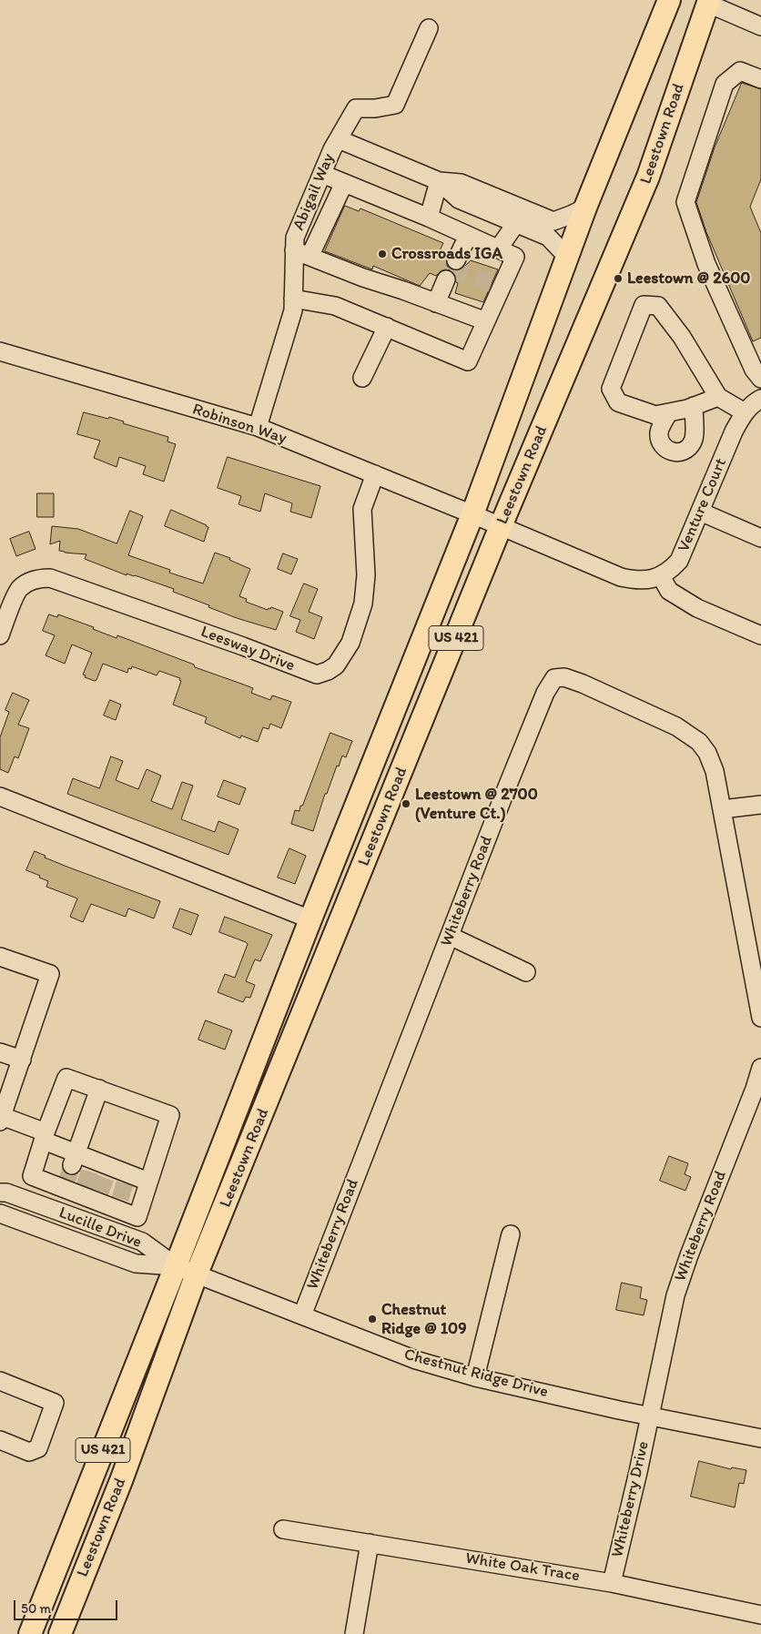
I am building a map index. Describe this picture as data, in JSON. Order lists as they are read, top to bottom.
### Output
{
  "streets": {
    "main road": ["Leestown Road", "US 421"],
    "street": [
      "Abigail Way",
      "Robinson Way",
      "Venture Court",
      "Leesway Drive",
      "Whiteberry Road",
      "Lucille Drive",
      "Chestnut Ridge Drive",
      "Whiteberry Drive",
      "White Oak Trace"
    ]
  },
  "crossings": [
    ["Leestown Road", "Robinson Way"],
    ["Leestown Road", "Venture Court"],
    ["Leestown Road", "Lucille Drive"],
    ["Leestown Road", "Chestnut Ridge Drive"],
    ["Abigail Way", "Robinson Way"],
    ["Robinson Way", "Venture Court"],
    ["Robinson Way", "Leesway Drive"],
    ["Whiteberry Road", "Chestnut Ridge Drive"],
    ["Whiteberry Road", "Whiteberry Drive"],
    ["Lucille Drive", "Chestnut Ridge Drive"],
    ["Chestnut Ridge Drive", "Whiteberry Drive"],
    ["Whiteberry Drive", "White Oak Trace"]
  ],
  "places": [
    "Crossroads IGA",
    "Leestown @ 2600",
    "Leestown @ 2700 (Venture Ct.)",
    "Chestnut Ridge @ 109"
  ],
  "scale_bar": "50 m"
}
